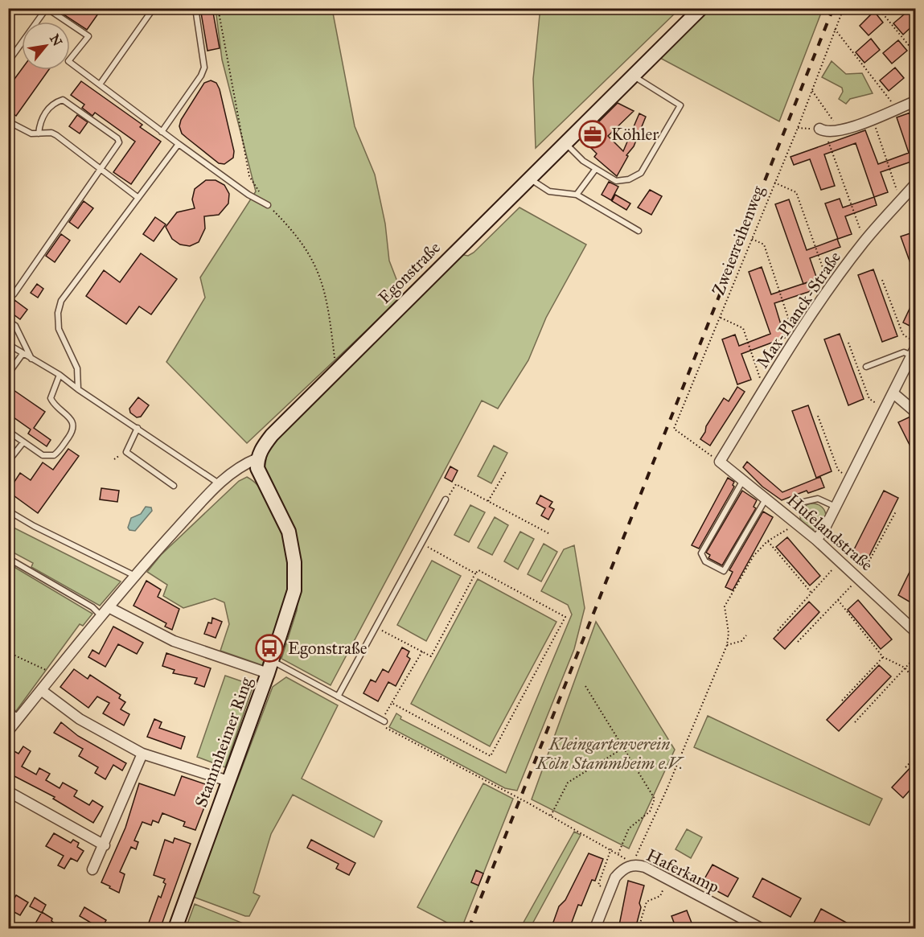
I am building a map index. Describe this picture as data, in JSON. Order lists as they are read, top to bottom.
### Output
{
  "streets": {
    "street": [
      "Egonstraße",
      "Max-Planck-Straße",
      "Hufelandstraße",
      "Stammheimer Ring",
      "Haferkamp"
    ],
    "path": ["Zweierreihenweg"]
  },
  "crossings": [
    ["Zweierreihenweg", "Max-Planck-Straße"],
    ["Zweierreihenweg", "Hufelandstraße"],
    ["Egonstraße", "Stammheimer Ring"],
    ["Max-Planck-Straße", "Hufelandstraße"]
  ],
  "parks": ["Kleingartenverein Köln Stammheim e.V."],
  "places": {
    "office": ["Köhler"],
    "bus stop": ["Egonstraße"]
  },
  "north": "top right"
}
